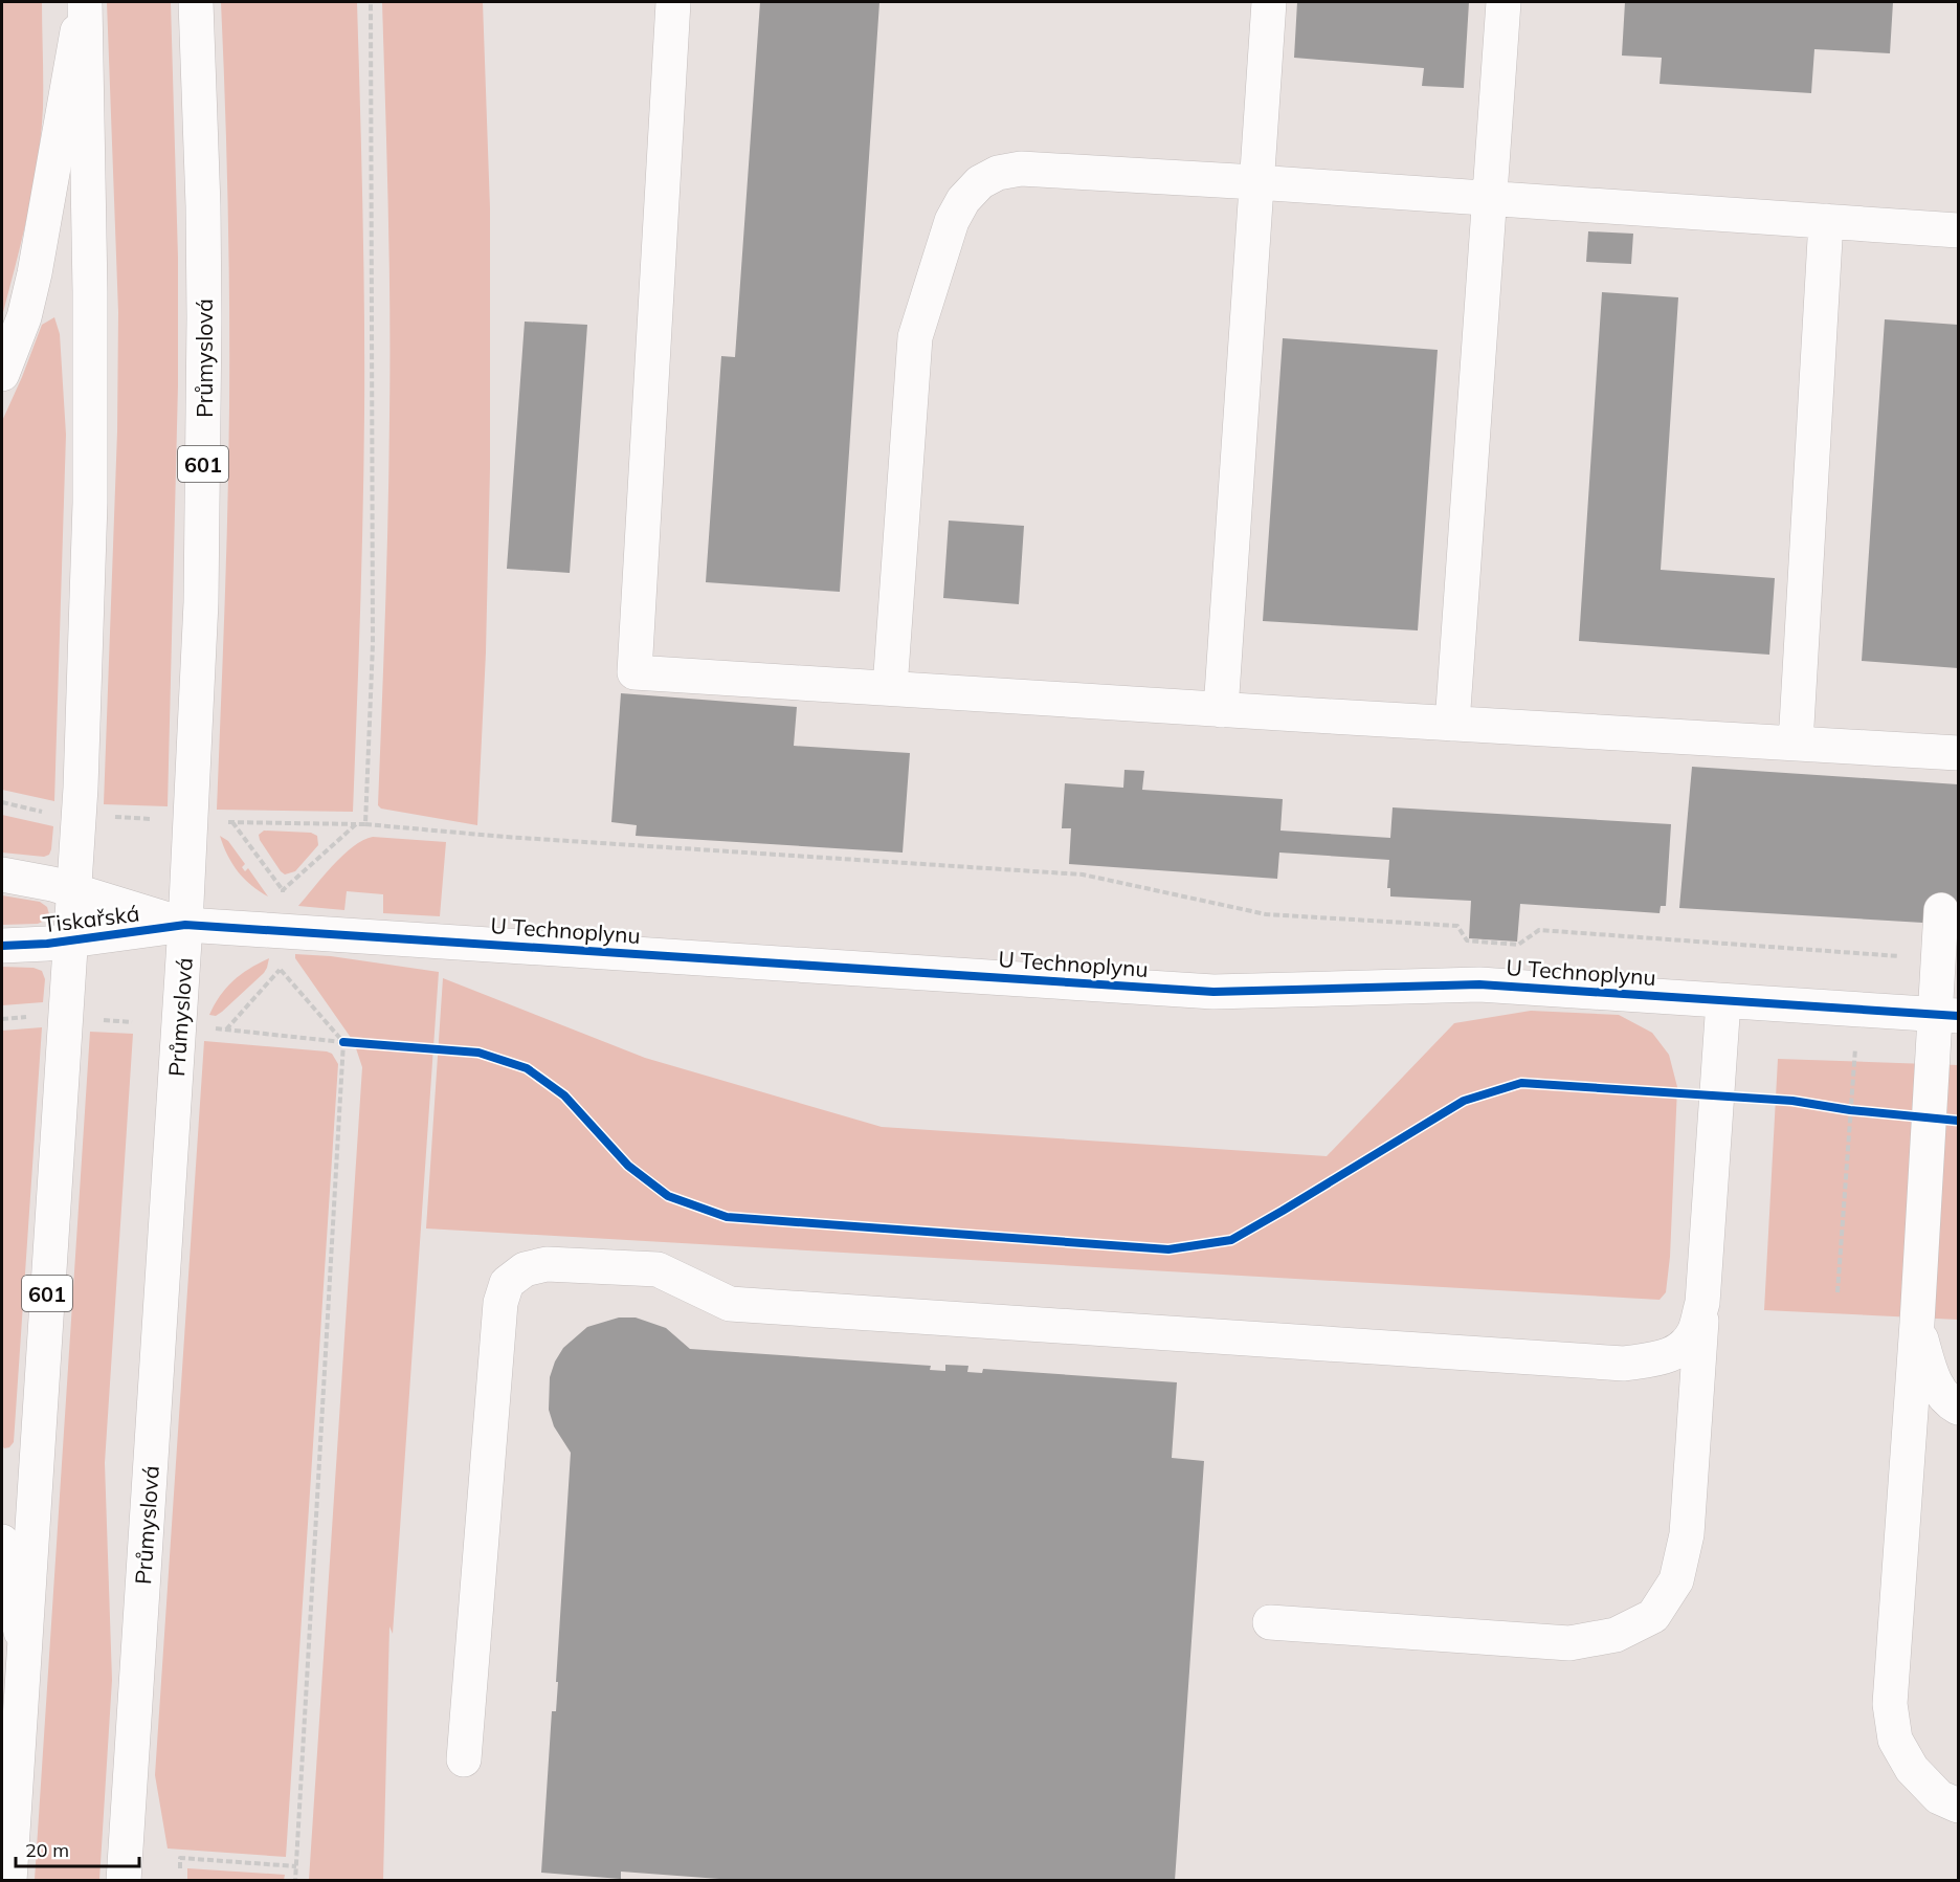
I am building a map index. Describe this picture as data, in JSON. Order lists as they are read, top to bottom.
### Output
{
  "streets": {
    "main road": [
      "Průmyslová",
      "601",
      "Tiskařská",
      "U Technoplynu"
    ]
  },
  "crossings": [
    ["Průmyslová", "Tiskařská"],
    ["Průmyslová", "U Technoplynu"],
    ["601", "Tiskařská"],
    ["Tiskařská", "U Technoplynu"]
  ],
  "scale_bar": "20 m"
}
